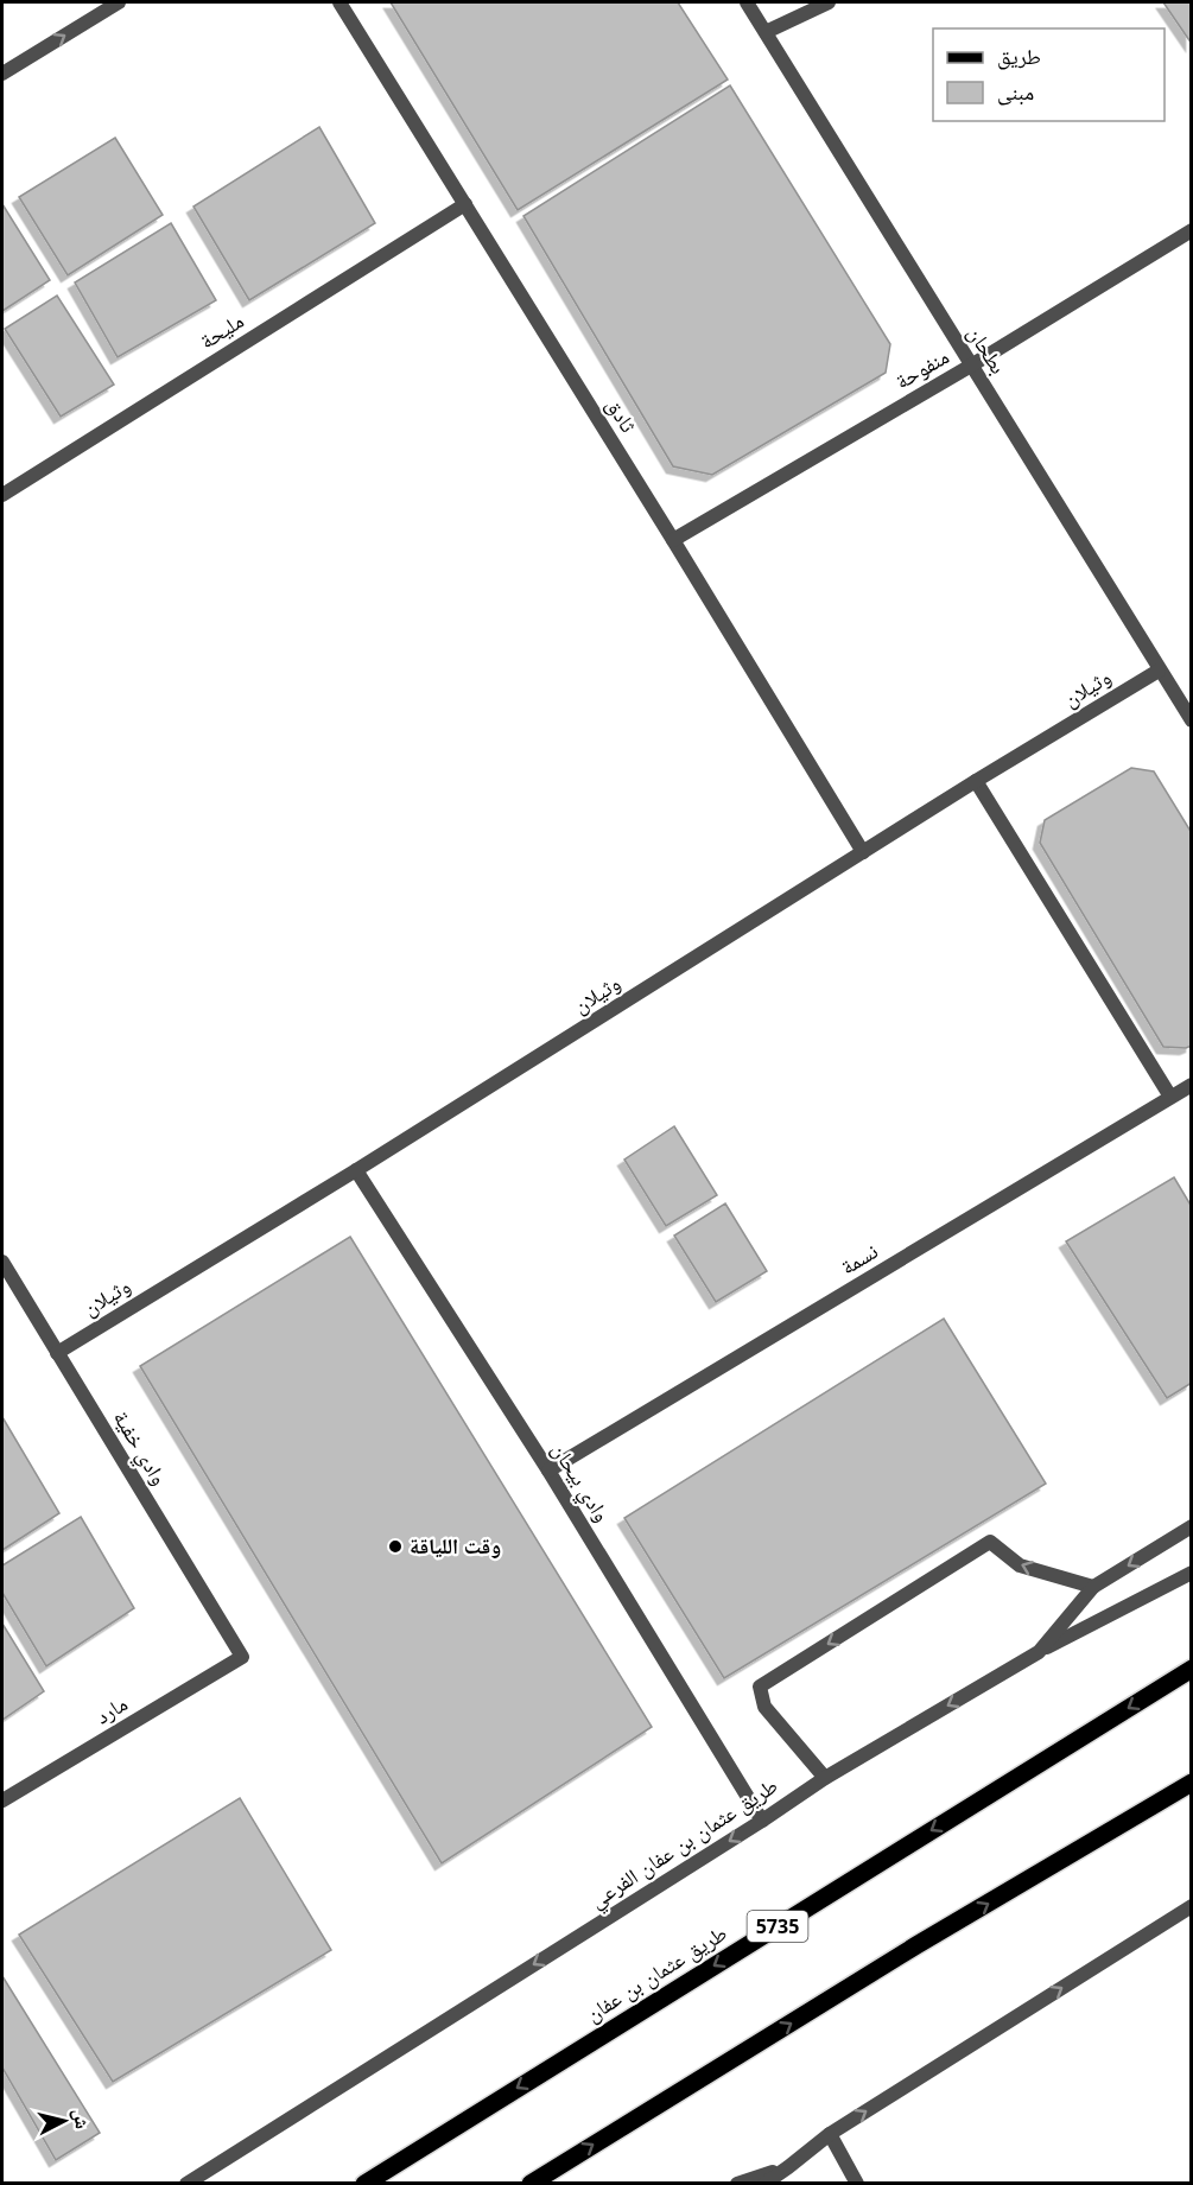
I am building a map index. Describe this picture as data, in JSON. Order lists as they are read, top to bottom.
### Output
{
  "streets": {
    "main road": ["5735", "طريق عثمان بن عفان"],
    "street": [
      "مليحة",
      "بطحان",
      "منفوحة",
      "ثادق",
      "وثيلان",
      "نسمة",
      "وادي خفية",
      "وادي بيحان",
      "مارد",
      "طريق عثمان بن عفان الفرعي"
    ]
  },
  "crossings": [
    ["مليحة", "ثادق"],
    ["بطحان", "منفوحة"],
    ["بطحان", "وثيلان"],
    ["منفوحة", "ثادق"],
    ["ثادق", "وثيلان"],
    ["وثيلان", "وادي خفية"],
    ["وثيلان", "وادي بيحان"],
    ["نسمة", "وادي بيحان"],
    ["وادي خفية", "مارد"],
    ["وادي بيحان", "طريق عثمان بن عفان الفرعي"]
  ],
  "one_way": ["طريق عثمان بن عفان الفرعي"],
  "places": ["وقت اللياقة"],
  "legend": ["طريق", "مبنى"],
  "north": "right"
}
